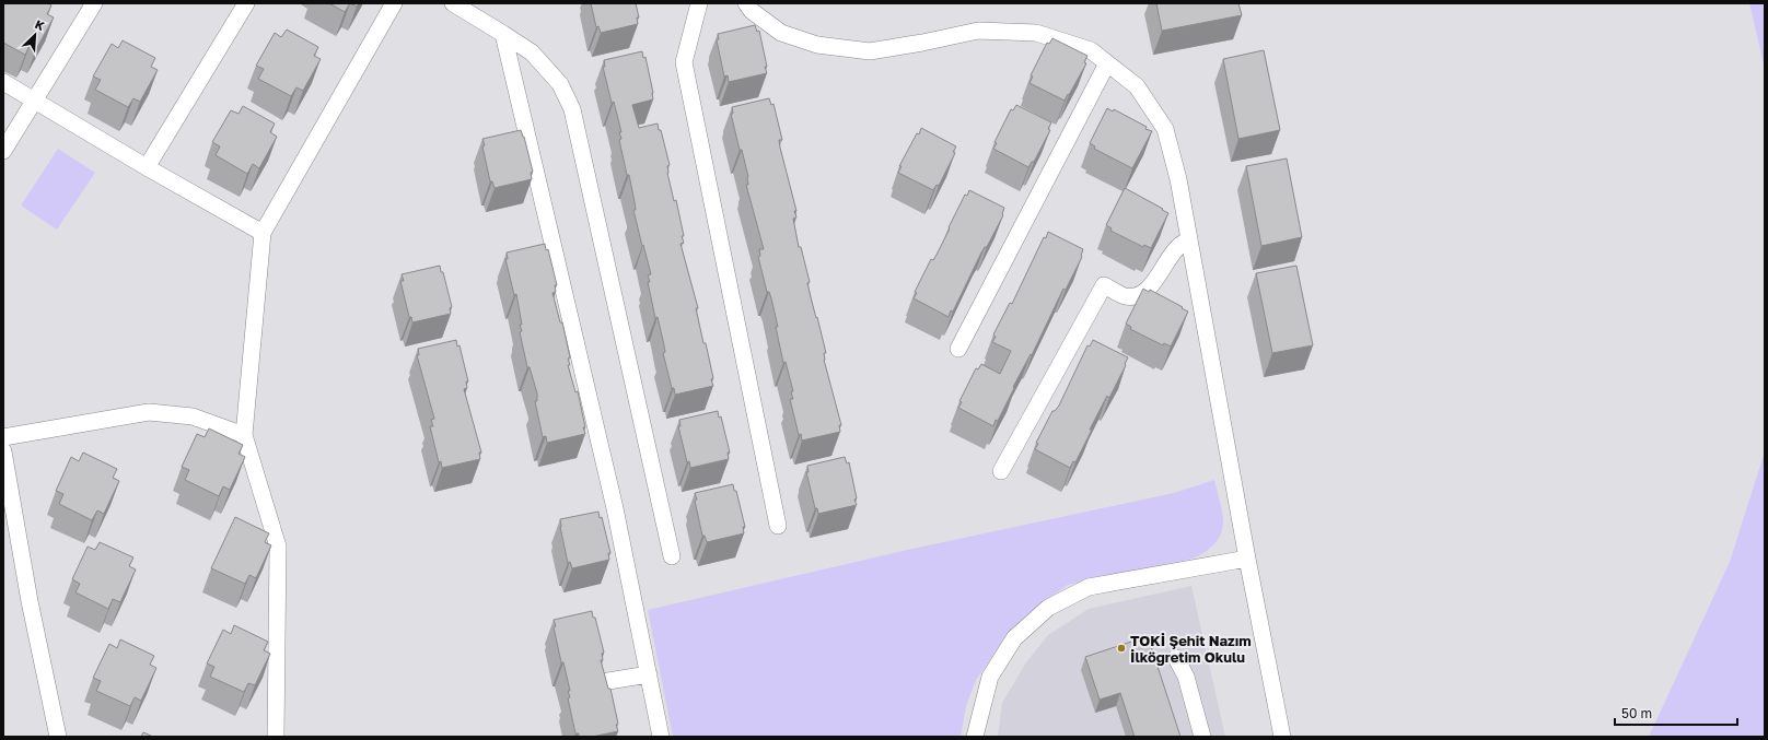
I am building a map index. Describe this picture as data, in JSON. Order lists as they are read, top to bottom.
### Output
{
  "places": ["TOKİ Şehit Nazım İlköğretim Okulu"],
  "scale_bar": "50 m",
  "north": "top right"
}
